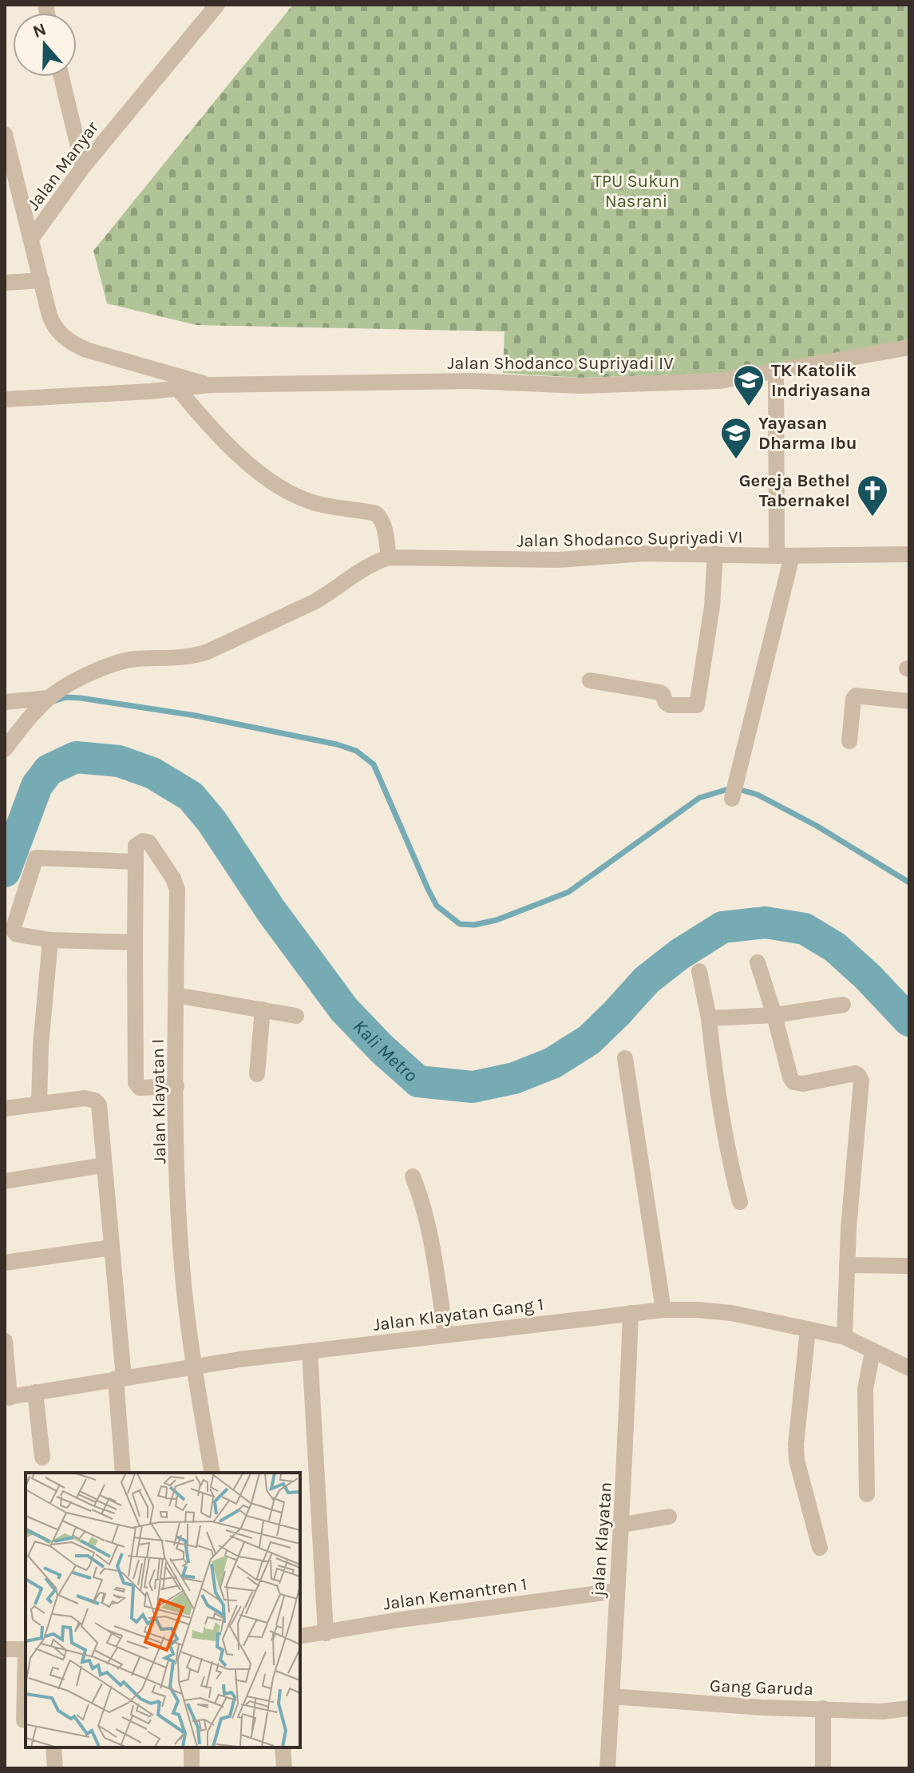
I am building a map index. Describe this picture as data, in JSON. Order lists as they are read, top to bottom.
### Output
{
  "streets": {
    "street": [
      "Jalan Manyar",
      "Jalan Shodanco Supriyadi IV",
      "Jalan Shodanco Supriyadi VI",
      "Jalan Klayatan I",
      "Jalan Klayatan Gang 1",
      "jalan Klayatan",
      "Jalan Kemantren 1",
      "Gang Garuda"
    ]
  },
  "crossings": [
    ["Jalan Manyar", "Jalan Shodanco Supriyadi IV"],
    ["Jalan Klayatan I", "Jalan Klayatan Gang 1"],
    ["Jalan Klayatan Gang 1", "jalan Klayatan"],
    ["jalan Klayatan", "Jalan Kemantren 1"],
    ["jalan Klayatan", "Gang Garuda"]
  ],
  "water": ["Kali Metro"],
  "parks": ["TPU Sukun Nasrani"],
  "places": {
    "school or university": ["TK Katolik Indriyasana", "Yayasan Dharma Ibu"],
    "church": ["Gereja Bethel Tabernakel"]
  },
  "north": "top"
}
